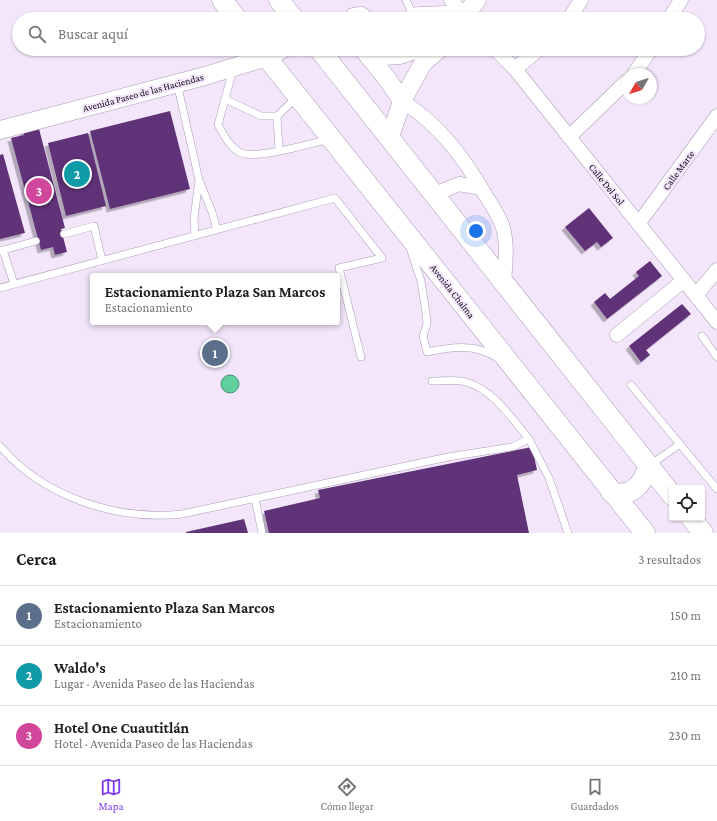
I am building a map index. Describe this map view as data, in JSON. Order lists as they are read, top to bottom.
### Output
{
  "streets": {
    "main road": ["Avenida Chalma"],
    "street": ["Avenida Paseo de las Haciendas", "Calle Marte", "Calle Del Sol"]
  },
  "crossings": [
    ["Calle Marte", "Calle Del Sol"]
  ],
  "north": "bottom left",
  "page": {
    "search": "Buscar aquí",
    "pins": ["2", "3", "1"],
    "popup": ["Estacionamiento Plaza San Marcos", "Estacionamiento"],
    "heading": ["Cerca", "3 resultados"],
    "list": [
      {
        "mark": "1",
        "name": "Estacionamiento Plaza San Marcos",
        "note": "Estacionamiento",
        "value": "150 m"
      },
      {
        "mark": "2",
        "name": "Waldo's",
        "note": "Lugar · Avenida Paseo de las Haciendas",
        "value": "210 m"
      },
      {
        "mark": "3",
        "name": "Hotel One Cuautitlán",
        "note": "Hotel · Avenida Paseo de las Haciendas",
        "value": "230 m"
      }
    ],
    "nav": ["Mapa", "Cómo llegar", "Guardados"]
  }
}
